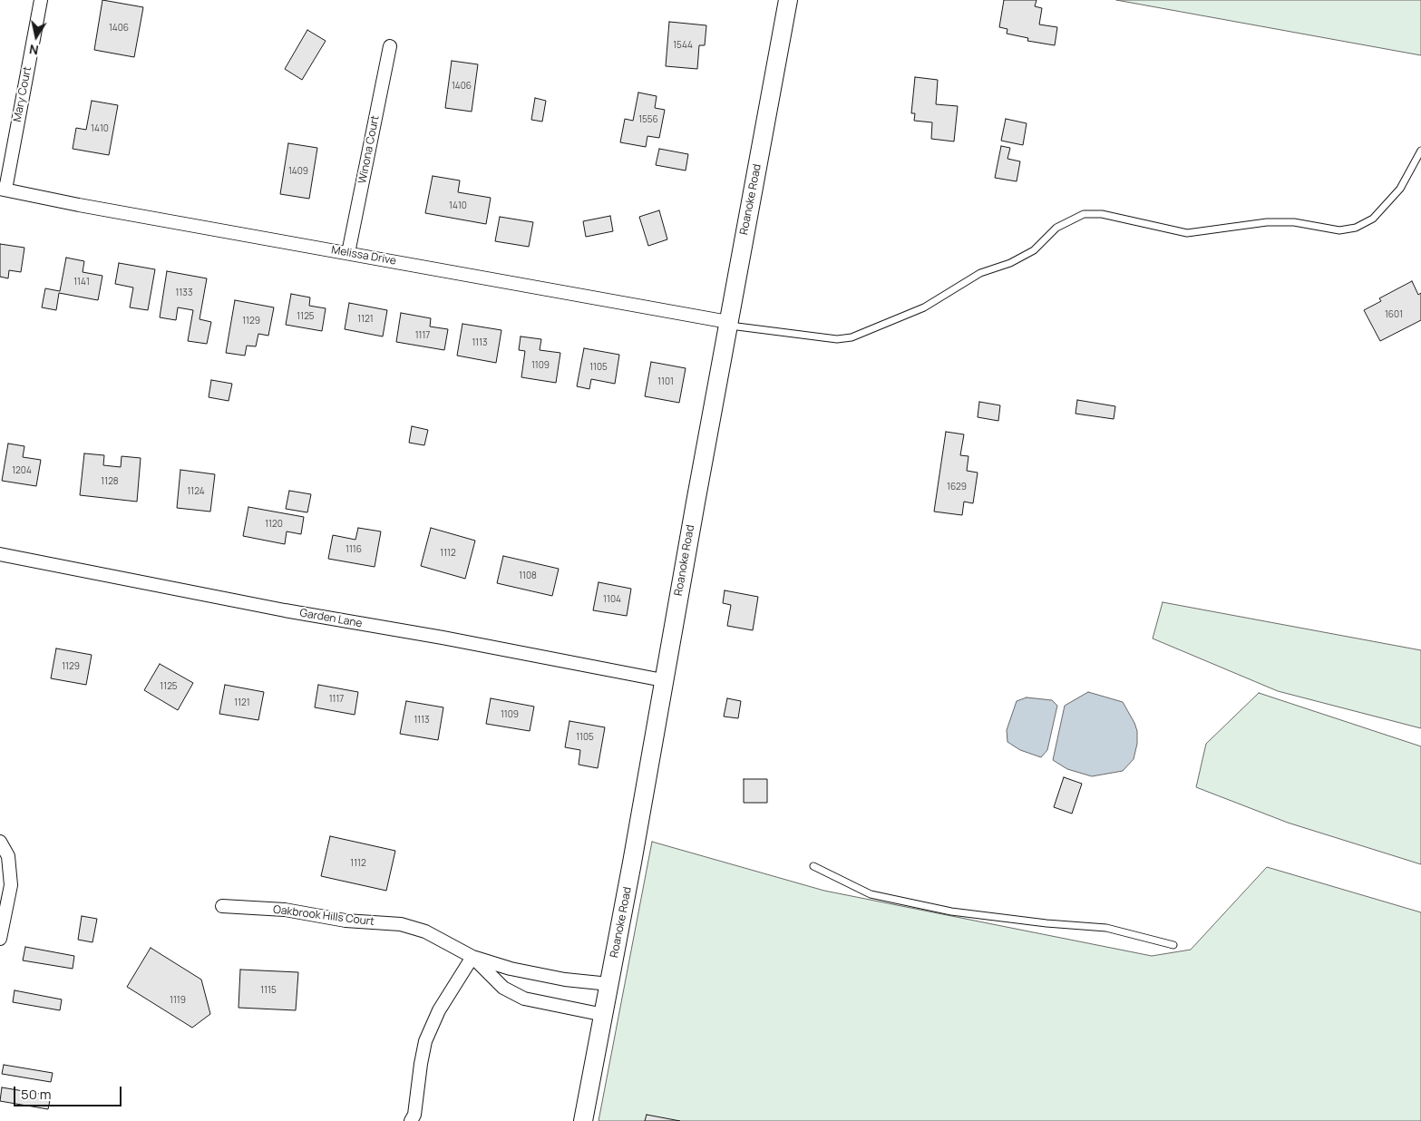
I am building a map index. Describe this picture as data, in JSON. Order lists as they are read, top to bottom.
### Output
{
  "streets": {
    "street": [
      "Mary Court",
      "Winona Court",
      "Roanoke Road",
      "Melissa Drive",
      "Garden Lane",
      "Oakbrook Hills Court"
    ]
  },
  "crossings": [
    ["Mary Court", "Melissa Drive"],
    ["Winona Court", "Melissa Drive"],
    ["Roanoke Road", "Melissa Drive"],
    ["Roanoke Road", "Garden Lane"],
    ["Roanoke Road", "Oakbrook Hills Court"]
  ],
  "house_numbers": [
    "1406",
    "1544",
    "1406",
    "1556",
    "1410",
    "1409",
    "1410",
    "1141",
    "1133",
    "1601",
    "1125",
    "1121",
    "1129",
    "1117",
    "1113",
    "1109",
    "1105",
    "1101",
    "1204",
    "1128",
    "1629",
    "1124",
    "1120",
    "1116",
    "1112",
    "1108",
    "1104",
    "1129",
    "1125",
    "1117",
    "1121",
    "1109",
    "1113",
    "1105",
    "1112",
    "1115",
    "1119"
  ],
  "scale_bar": "50 m",
  "north": "bottom"
}
